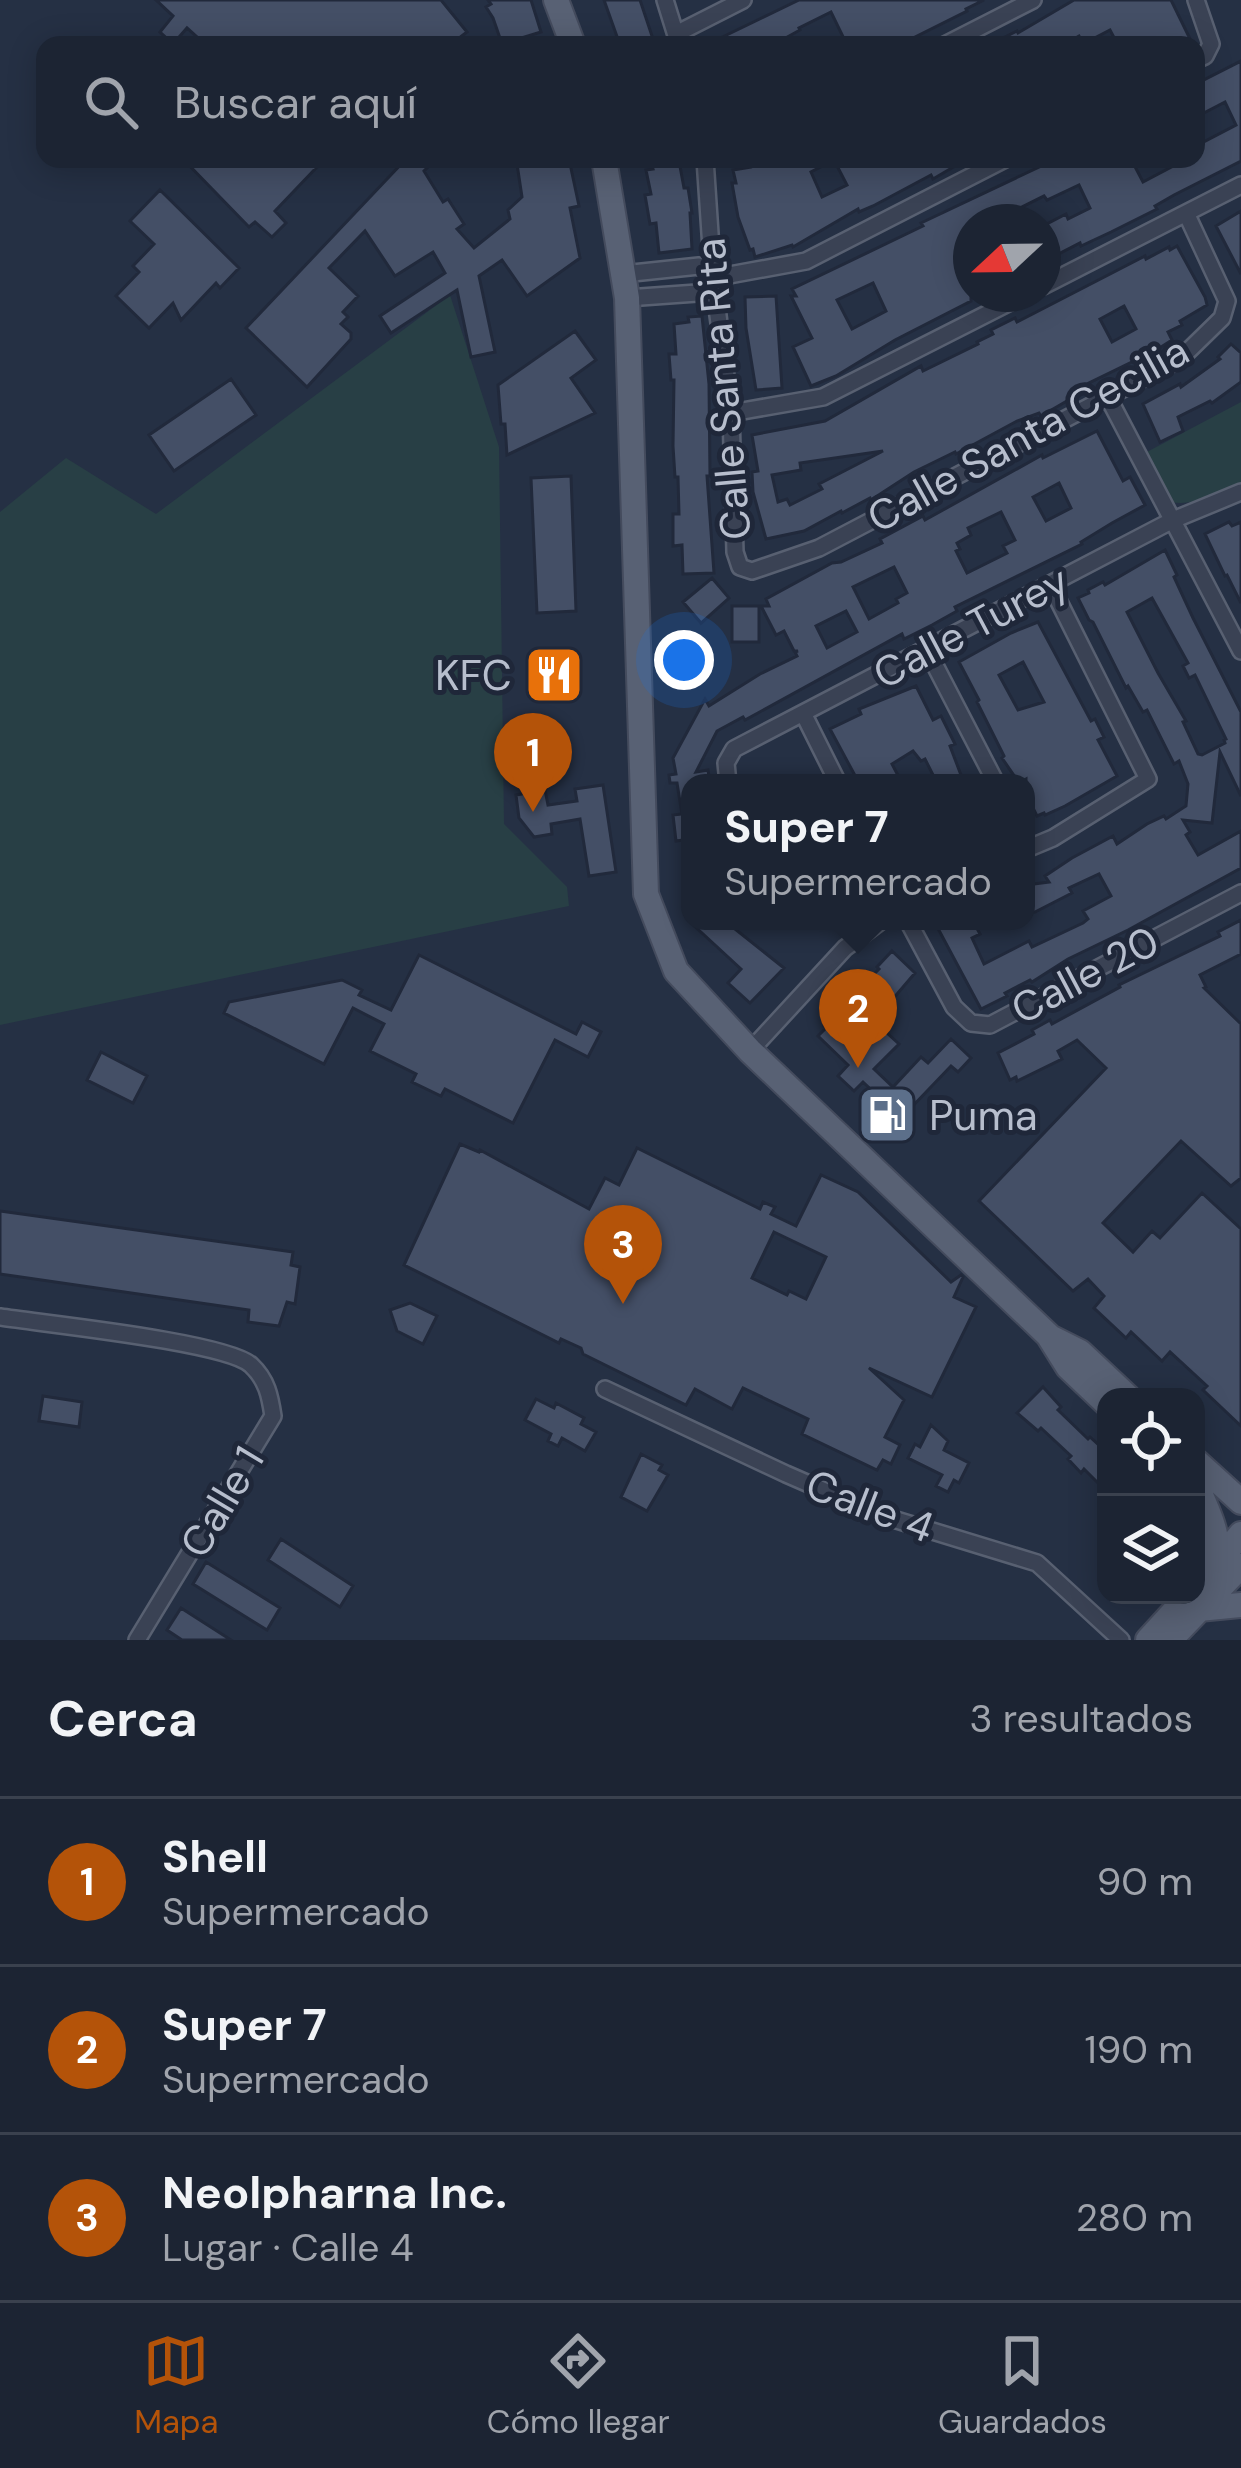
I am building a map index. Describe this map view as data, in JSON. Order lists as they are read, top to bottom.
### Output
{
  "streets": {
    "street": [
      "Calle Santa Rita",
      "Calle Santa Cecilia",
      "Calle Turey",
      "Calle 20",
      "Calle 1",
      "Calle 4"
    ]
  },
  "crossings": [
    ["Calle Santa Rita", "Calle Santa Cecilia"]
  ],
  "places": {
    "restaurant": ["KFC"],
    "fuel station": ["Puma"]
  },
  "north": "left",
  "page": {
    "search": "Buscar aquí",
    "pins": ["1", "2", "3"],
    "popup": ["Super 7", "Supermercado"],
    "heading": ["Cerca", "3 resultados"],
    "list": [
      {
        "mark": "1",
        "name": "Shell",
        "note": "Supermercado",
        "value": "90 m"
      },
      {
        "mark": "2",
        "name": "Super 7",
        "note": "Supermercado",
        "value": "190 m"
      },
      {
        "mark": "3",
        "name": "Neolpharna Inc.",
        "note": "Lugar · Calle 4",
        "value": "280 m"
      }
    ],
    "nav": ["Mapa", "Cómo llegar", "Guardados"]
  }
}
